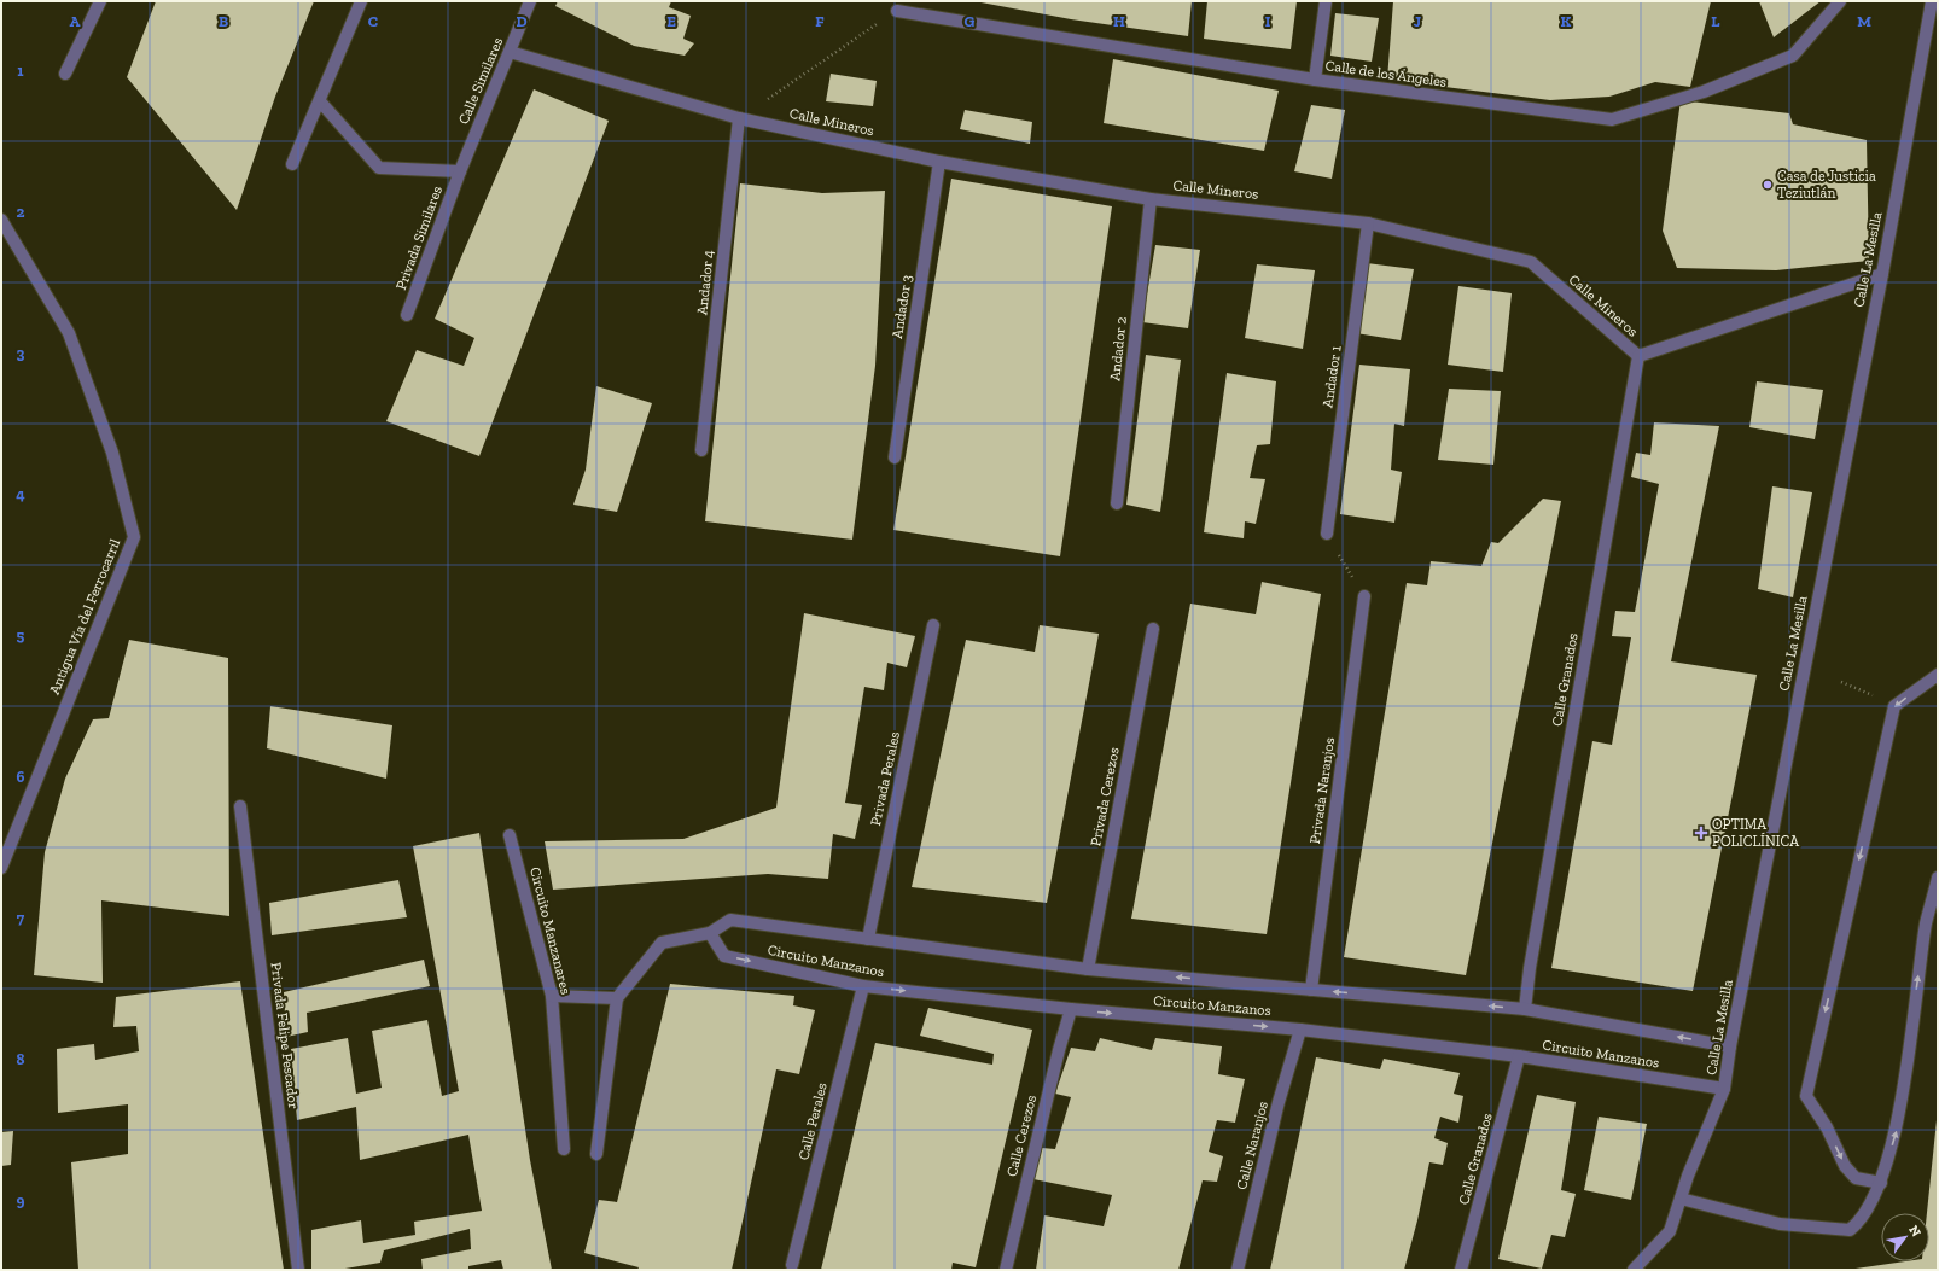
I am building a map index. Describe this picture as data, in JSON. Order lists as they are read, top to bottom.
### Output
{
  "streets": {
    "street": [
      "Calle de los Ángeles",
      "Calle Similares",
      "Calle Mineros",
      "Privada Similares",
      "Calle La Mesilla",
      "Andador 4",
      "Andador 3",
      "Andador 2",
      "Andador 1",
      "Antigua Vía del Ferrocarril",
      "Calle Granados",
      "Privada Perales",
      "Privada Naranjos",
      "Privada Cerezos",
      "Circuito Manzanares",
      "Circuito Manzanos",
      "Privada Felipe Pescador",
      "Calle Perales",
      "Calle Cerezos",
      "Calle Naranjos"
    ]
  },
  "crossings": [
    ["Calle Similares", "Calle Mineros"],
    ["Calle Similares", "Privada Similares"],
    ["Calle Mineros", "Calle La Mesilla"],
    ["Calle Mineros", "Andador 4"],
    ["Calle Mineros", "Andador 3"],
    ["Calle Mineros", "Andador 2"],
    ["Calle Mineros", "Andador 1"],
    ["Calle Mineros", "Calle Granados"],
    ["Calle La Mesilla", "Circuito Manzanos"],
    ["Calle Granados", "Circuito Manzanos"],
    ["Privada Perales", "Circuito Manzanos"],
    ["Privada Naranjos", "Circuito Manzanos"],
    ["Privada Cerezos", "Circuito Manzanos"],
    ["Circuito Manzanos", "Calle Perales"],
    ["Circuito Manzanos", "Calle Cerezos"],
    ["Circuito Manzanos", "Calle Naranjos"]
  ],
  "places": {
    "other": ["Casa de Justicia Teziutlán"],
    "health": ["OPTIMA POLICLÍNICA"]
  },
  "north": "top right",
  "grid": {
    "columns": [
      "A",
      "B",
      "C",
      "D",
      "E",
      "F",
      "G",
      "H",
      "I",
      "J",
      "K",
      "L",
      "M"
    ],
    "rows": [
      "1",
      "2",
      "3",
      "4",
      "5",
      "6",
      "7",
      "8",
      "9"
    ]
  }
}
